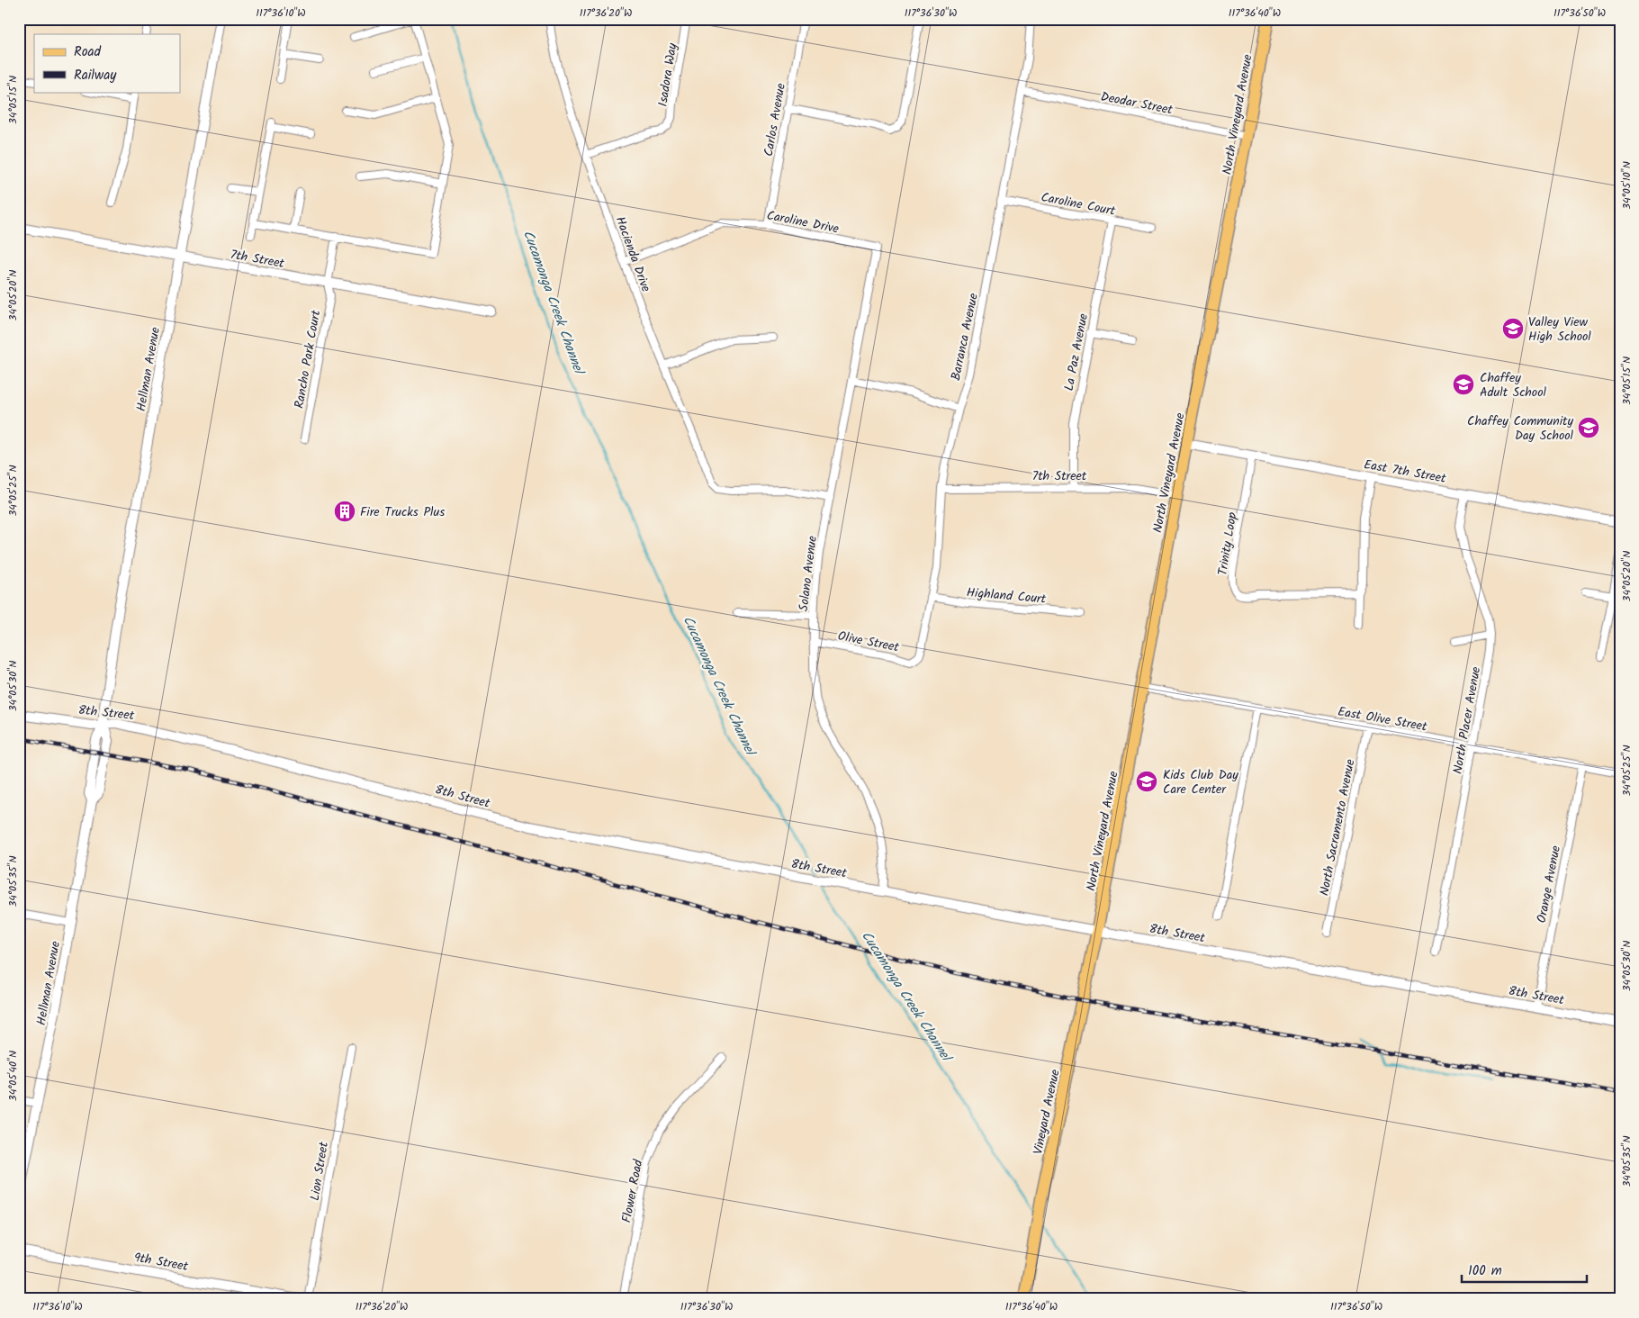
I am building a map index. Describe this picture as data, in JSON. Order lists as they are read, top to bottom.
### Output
{
  "streets": {
    "main road": ["North Vineyard Avenue", "Vineyard Avenue"],
    "street": [
      "Isadora Way",
      "Deodar Street",
      "Carlos Avenue",
      "Caroline Court",
      "Caroline Drive",
      "Hacienda Drive",
      "7th Street",
      "Barranca Avenue",
      "La Paz Avenue",
      "Rancho Park Court",
      "Hellman Avenue",
      "East 7th Street",
      "Trinity Loop",
      "Solano Avenue",
      "Highland Court",
      "Olive Street",
      "8th Street",
      "East Olive Street",
      "North Placer Avenue",
      "North Sacramento Avenue",
      "Orange Avenue",
      "Lion Street",
      "Flower Road",
      "9th Street"
    ]
  },
  "crossings": [
    ["Isadora Way", "Hacienda Drive"],
    ["Deodar Street", "North Vineyard Avenue"],
    ["Deodar Street", "Barranca Avenue"],
    ["North Vineyard Avenue", "7th Street"],
    ["North Vineyard Avenue", "East 7th Street"],
    ["North Vineyard Avenue", "8th Street"],
    ["North Vineyard Avenue", "East Olive Street"],
    ["North Vineyard Avenue", "Vineyard Avenue"],
    ["Carlos Avenue", "Caroline Drive"],
    ["Caroline Court", "Barranca Avenue"],
    ["Caroline Court", "La Paz Avenue"],
    ["Caroline Drive", "Hacienda Drive"],
    ["Caroline Drive", "Solano Avenue"],
    ["Hacienda Drive", "Solano Avenue"],
    ["7th Street", "Barranca Avenue"],
    ["7th Street", "La Paz Avenue"],
    ["7th Street", "Rancho Park Court"],
    ["7th Street", "Hellman Avenue"],
    ["Barranca Avenue", "Highland Court"],
    ["Barranca Avenue", "Olive Street"],
    ["Hellman Avenue", "8th Street"],
    ["East 7th Street", "Trinity Loop"],
    ["East 7th Street", "North Placer Avenue"],
    ["Solano Avenue", "Olive Street"],
    ["Solano Avenue", "8th Street"],
    ["8th Street", "Orange Avenue"],
    ["8th Street", "Vineyard Avenue"],
    ["East Olive Street", "North Placer Avenue"],
    ["East Olive Street", "North Sacramento Avenue"],
    ["East Olive Street", "Orange Avenue"]
  ],
  "water": ["Cucamonga Creek Channel"],
  "places": {
    "school or university": [
      "Valley View High School",
      "Chaffey Adult School",
      "Chaffey Community Day School",
      "Kids Club Day Care Center"
    ],
    "building": ["Fire Trucks Plus"]
  },
  "legend": ["Road", "Railway"],
  "scale_bar": "100 m",
  "coordinates": [
    "117°36'10\"W",
    "117°36'20\"W",
    "117°36'30\"W",
    "117°36'40\"W",
    "117°36'50\"W",
    "34°05'15\"N",
    "34°05'10\"N",
    "34°05'20\"N",
    "34°05'25\"N",
    "34°05'30\"N",
    "34°05'35\"N",
    "34°05'40\"N"
  ]
}
